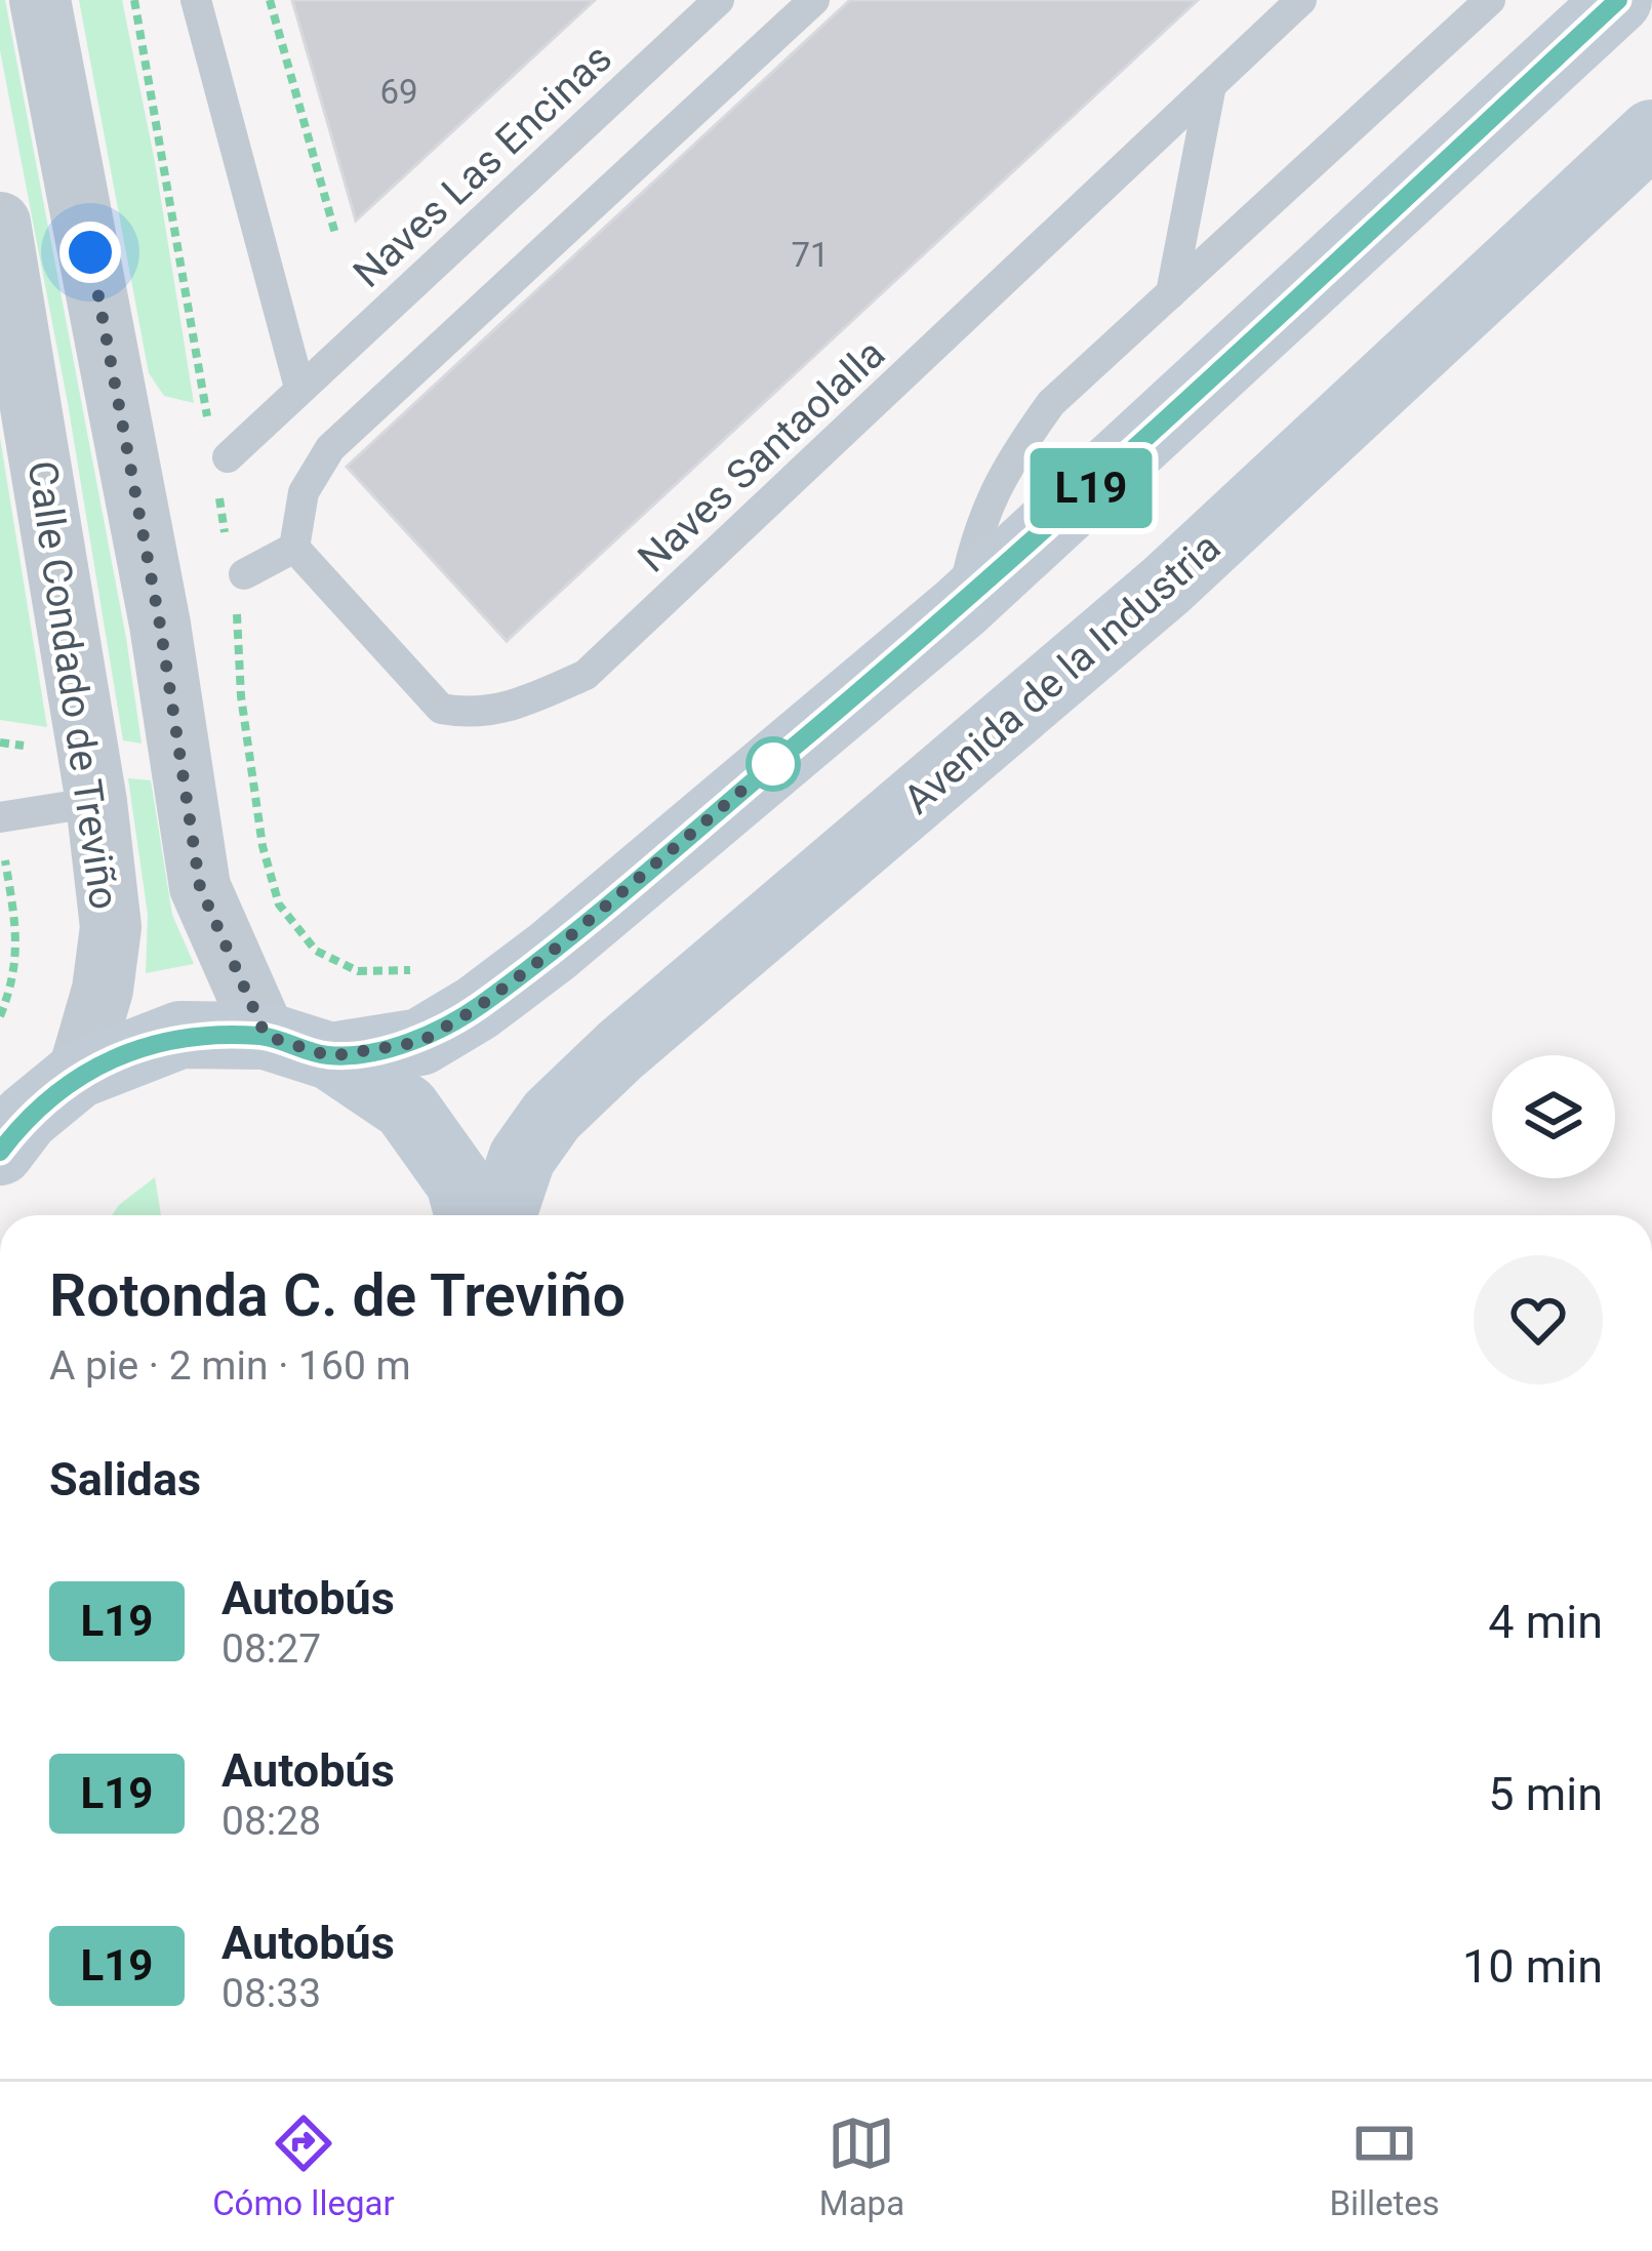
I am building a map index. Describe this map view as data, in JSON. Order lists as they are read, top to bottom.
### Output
{
  "streets": {
    "main road": ["Avenida de la Industria"],
    "street": ["Calle Condado de Treviño"],
    "lane": ["Naves Las Encinas", "Naves Santaolalla"]
  },
  "lines": ["bus line L19"],
  "house_numbers": ["69", "71"],
  "page": {
    "on_map": "L19",
    "heading": [
      ["Rotonda C. de Treviño", "A pie · 2 min · 160 m"],
      "Salidas"
    ],
    "list": [
      {
        "mark": "L19",
        "name": "Autobús",
        "note": "08:27",
        "value": "4 min"
      },
      {
        "mark": "L19",
        "name": "Autobús",
        "note": "08:28",
        "value": "5 min"
      },
      {
        "mark": "L19",
        "name": "Autobús",
        "note": "08:33",
        "value": "10 min"
      }
    ],
    "tabs": ["Cómo llegar", "Mapa", "Billetes"]
  }
}
